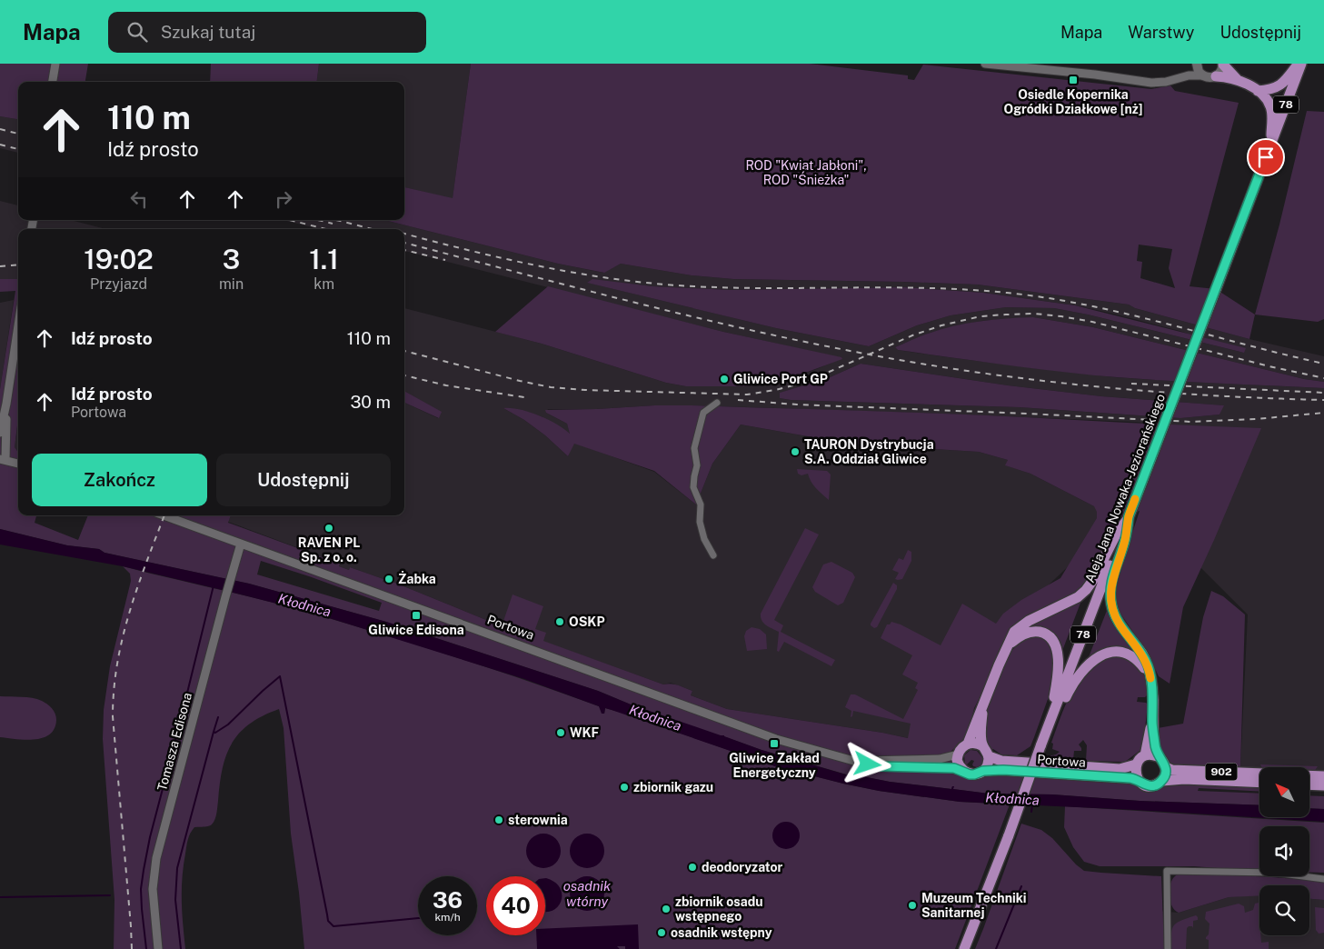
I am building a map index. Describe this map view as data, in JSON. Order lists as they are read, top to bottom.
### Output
{
  "streets": {
    "main road": [
      "78",
      "Aleja Jana Nowaka-Jeziorańskiego",
      "Portowa",
      "902"
    ],
    "street": ["Tomasza Edisona"]
  },
  "crossings": [
    ["78", "Aleja Jana Nowaka-Jeziorańskiego"],
    ["Portowa", "Tomasza Edisona"],
    ["Portowa", "902"]
  ],
  "water": ["Kłodnica", "osadnik wtórny"],
  "parks": ["ROD \"Kwiat Jabłoni\", ROD \"Śnieżka\""],
  "places": {
    "transit": ["Osiedle Kopernika Ogródki Działkowe [nż]", "Gliwice Edisona", "Gliwice Zakład Energetyczny"],
    "other": [
      "Gliwice Port GP",
      "TAURON Dystrybucja S.A. Oddział Gliwice",
      "RAVEN PL Sp. z o. o.",
      "Żabka",
      "OSKP",
      "WKF",
      "zbiornik gazu",
      "sterownia",
      "deodoryzator",
      "Muzeum Techniki Sanitarnej",
      "zbiornik osadu wstępnego",
      "osadnik wstępny"
    ]
  },
  "north": "top left",
  "page": {
    "header": "Mapa",
    "search": "Szukaj tutaj",
    "nav": ["Mapa", "Warstwy", "Udostępnij"],
    "turn": ["110 m", "Idź prosto"],
    "eta": [
      "19:02",
      "Przyjazd",
      "3",
      "min",
      "1.1",
      "km"
    ],
    "list": [
      {
        "name": "Idź prosto",
        "value": "110 m"
      },
      {
        "name": "Idź prosto",
        "note": "Portowa",
        "value": "30 m"
      }
    ],
    "buttons": ["Zakończ", "Udostępnij"],
    "speed": "36 km/h",
    "limit": "40"
  }
}
